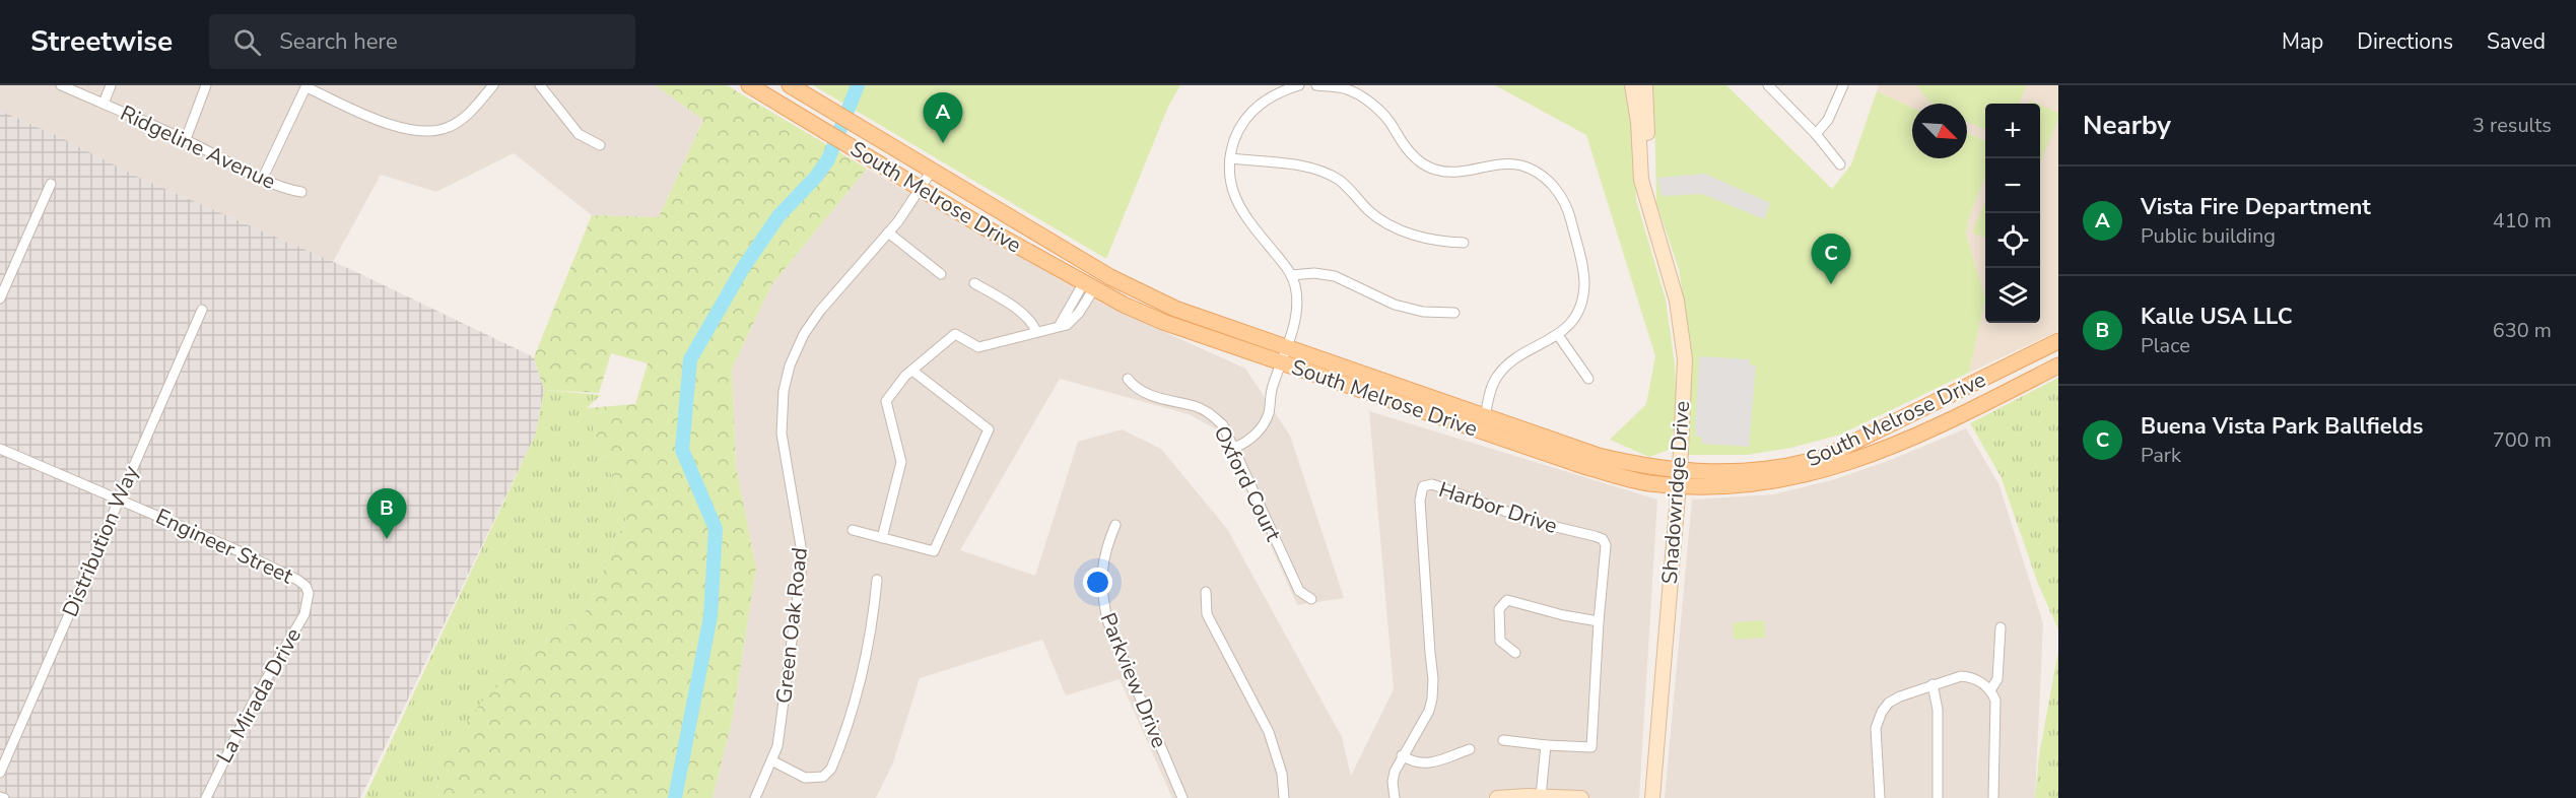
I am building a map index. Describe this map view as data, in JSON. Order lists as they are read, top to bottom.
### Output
{
  "streets": {
    "main road": ["South Melrose Drive"],
    "street": [
      "Ridgeline Avenue",
      "Oxford Court",
      "Shadowridge Drive",
      "Harbor Drive",
      "Distribution Way",
      "Engineer Street",
      "Green Oak Road",
      "Parkview Drive",
      "La Mirada Drive"
    ]
  },
  "crossings": [
    ["South Melrose Drive", "Shadowridge Drive"],
    ["South Melrose Drive", "Green Oak Road"],
    ["Distribution Way", "Engineer Street"],
    ["Engineer Street", "La Mirada Drive"]
  ],
  "north": "bottom right",
  "page": {
    "header": "Streetwise",
    "search": "Search here",
    "nav": ["Map", "Directions", "Saved"],
    "heading": ["Nearby", "3 results"],
    "pins": ["A", "C", "B"],
    "map_buttons": ["+", "−"],
    "list": [
      {
        "mark": "A",
        "name": "Vista Fire Department",
        "note": "Public building",
        "value": "410 m"
      },
      {
        "mark": "B",
        "name": "Kalle USA LLC",
        "note": "Place",
        "value": "630 m"
      },
      {
        "mark": "C",
        "name": "Buena Vista Park Ballfields",
        "note": "Park",
        "value": "700 m"
      }
    ]
  }
}
